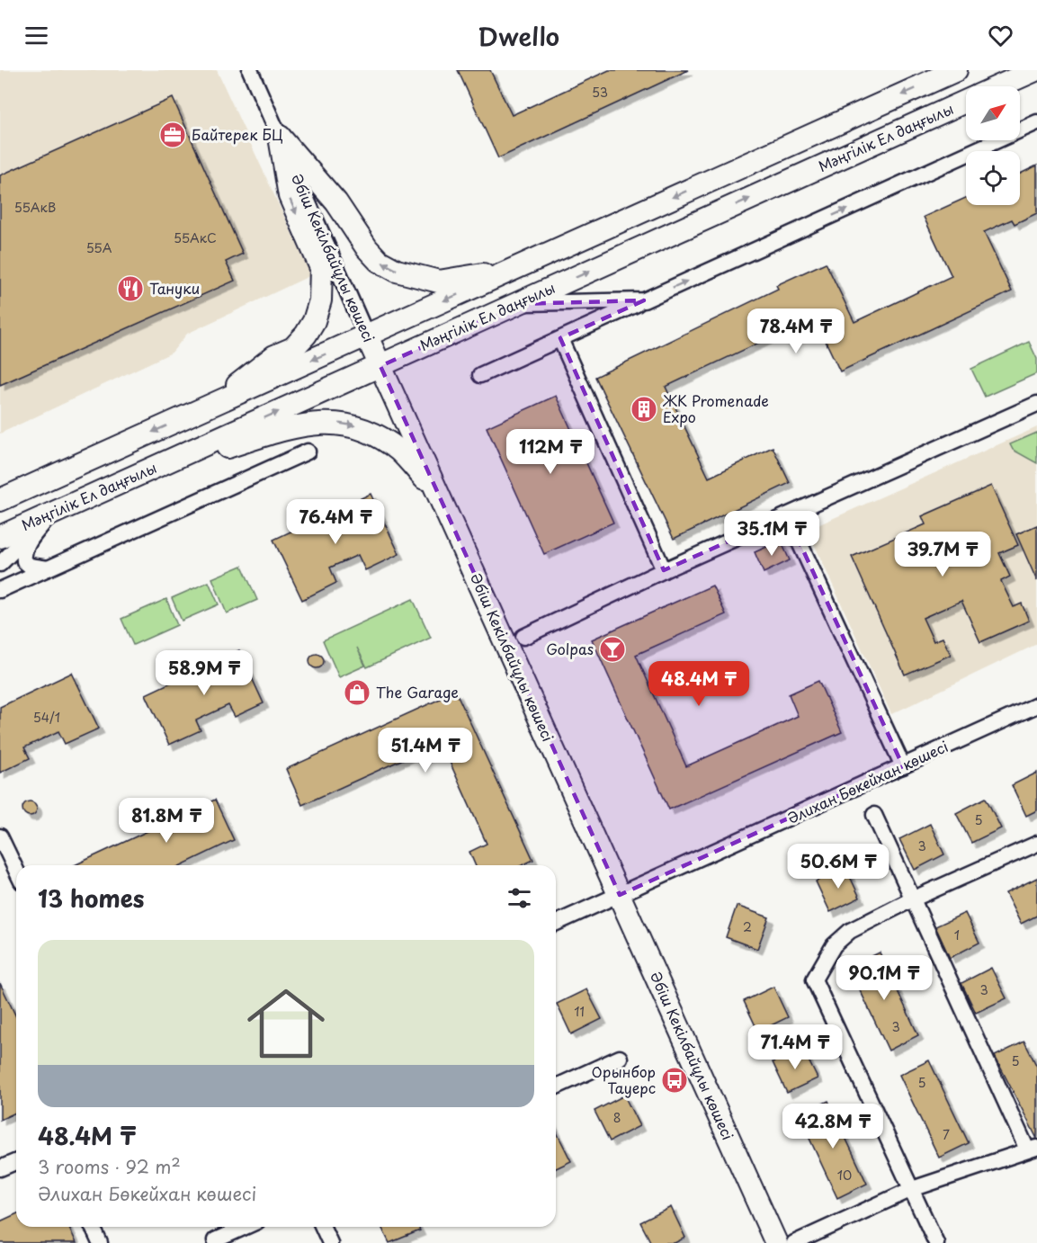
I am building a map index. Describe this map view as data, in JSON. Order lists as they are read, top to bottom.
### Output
{
  "streets": {
    "main road": ["Мәңгілік Ел даңғылы", "Әбіш Кекілбайұлы көшесі"],
    "street": ["Әлихан Бөкейхан көшесі"]
  },
  "crossings": [
    ["Мәңгілік Ел даңғылы", "Әбіш Кекілбайұлы көшесі"],
    ["Әбіш Кекілбайұлы көшесі", "Әлихан Бөкейхан көшесі"]
  ],
  "places": {
    "office": ["Байтерек БЦ"],
    "restaurant": ["Тануки"],
    "building": ["ЖК Promenade Expo"],
    "bar": ["Golpas"],
    "shop": ["The Garage"],
    "bus stop": ["Орынбор Тауерс"]
  },
  "house_numbers": [
    "53",
    "55АкB",
    "55АкC",
    "55А",
    "54/1",
    "5",
    "3",
    "2",
    "1",
    "3",
    "11",
    "3",
    "5",
    "5",
    "8",
    "7",
    "10"
  ],
  "north": "top right",
  "page": {
    "header": "Dwello",
    "price": [
      "78.4M ₸",
      "112M ₸",
      "76.4M ₸",
      "35.1M ₸",
      "39.7M ₸",
      "58.9M ₸",
      "48.4M ₸",
      "51.4M ₸",
      "81.8M ₸",
      "50.6M ₸",
      "90.1M ₸",
      "71.4M ₸",
      "42.8M ₸"
    ],
    "heading": "13 homes",
    "list": [
      {
        "name": "48.4M ₸",
        "note": "3 rooms · 92 m² · Әлихан Бөкейхан көшесі"
      }
    ]
  }
}
